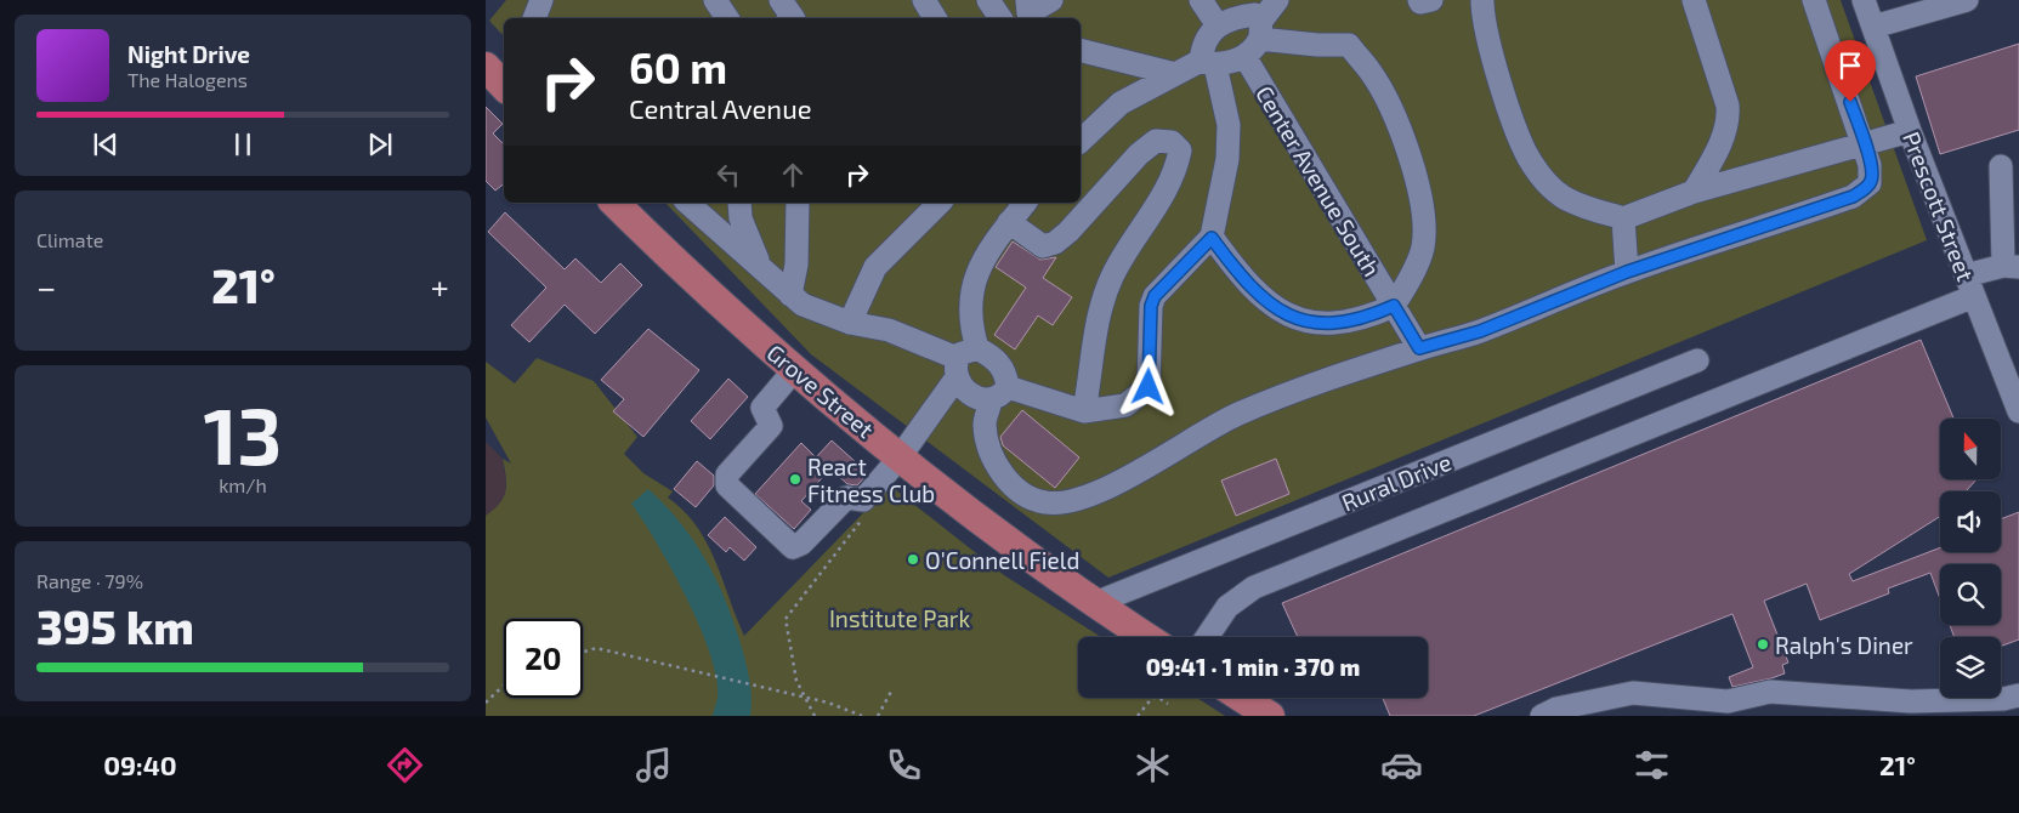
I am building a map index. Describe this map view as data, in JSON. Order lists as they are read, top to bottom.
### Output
{
  "streets": {
    "main road": ["Grove Street"],
    "street": ["Center Avenue South", "Prescott Street", "Rural Drive"]
  },
  "crossings": [
    ["Grove Street", "Rural Drive"]
  ],
  "parks": ["Institute Park"],
  "places": ["React Fitness Club", "O'Connell Field", "Ralph's Diner"],
  "north": "top",
  "page": {
    "turn": ["60 m", "Central Avenue"],
    "song": ["Night Drive", "The Halogens"],
    "tile": [
      "Climate",
      ["13", "km/h"],
      ["Range · 79%", "395 km"]
    ],
    "heat": ["−", "21°", "+"],
    "limit": "20",
    "trip": "09:41 · 1 min · 370 m",
    "tabs": ["09:40", "21°"]
  }
}
